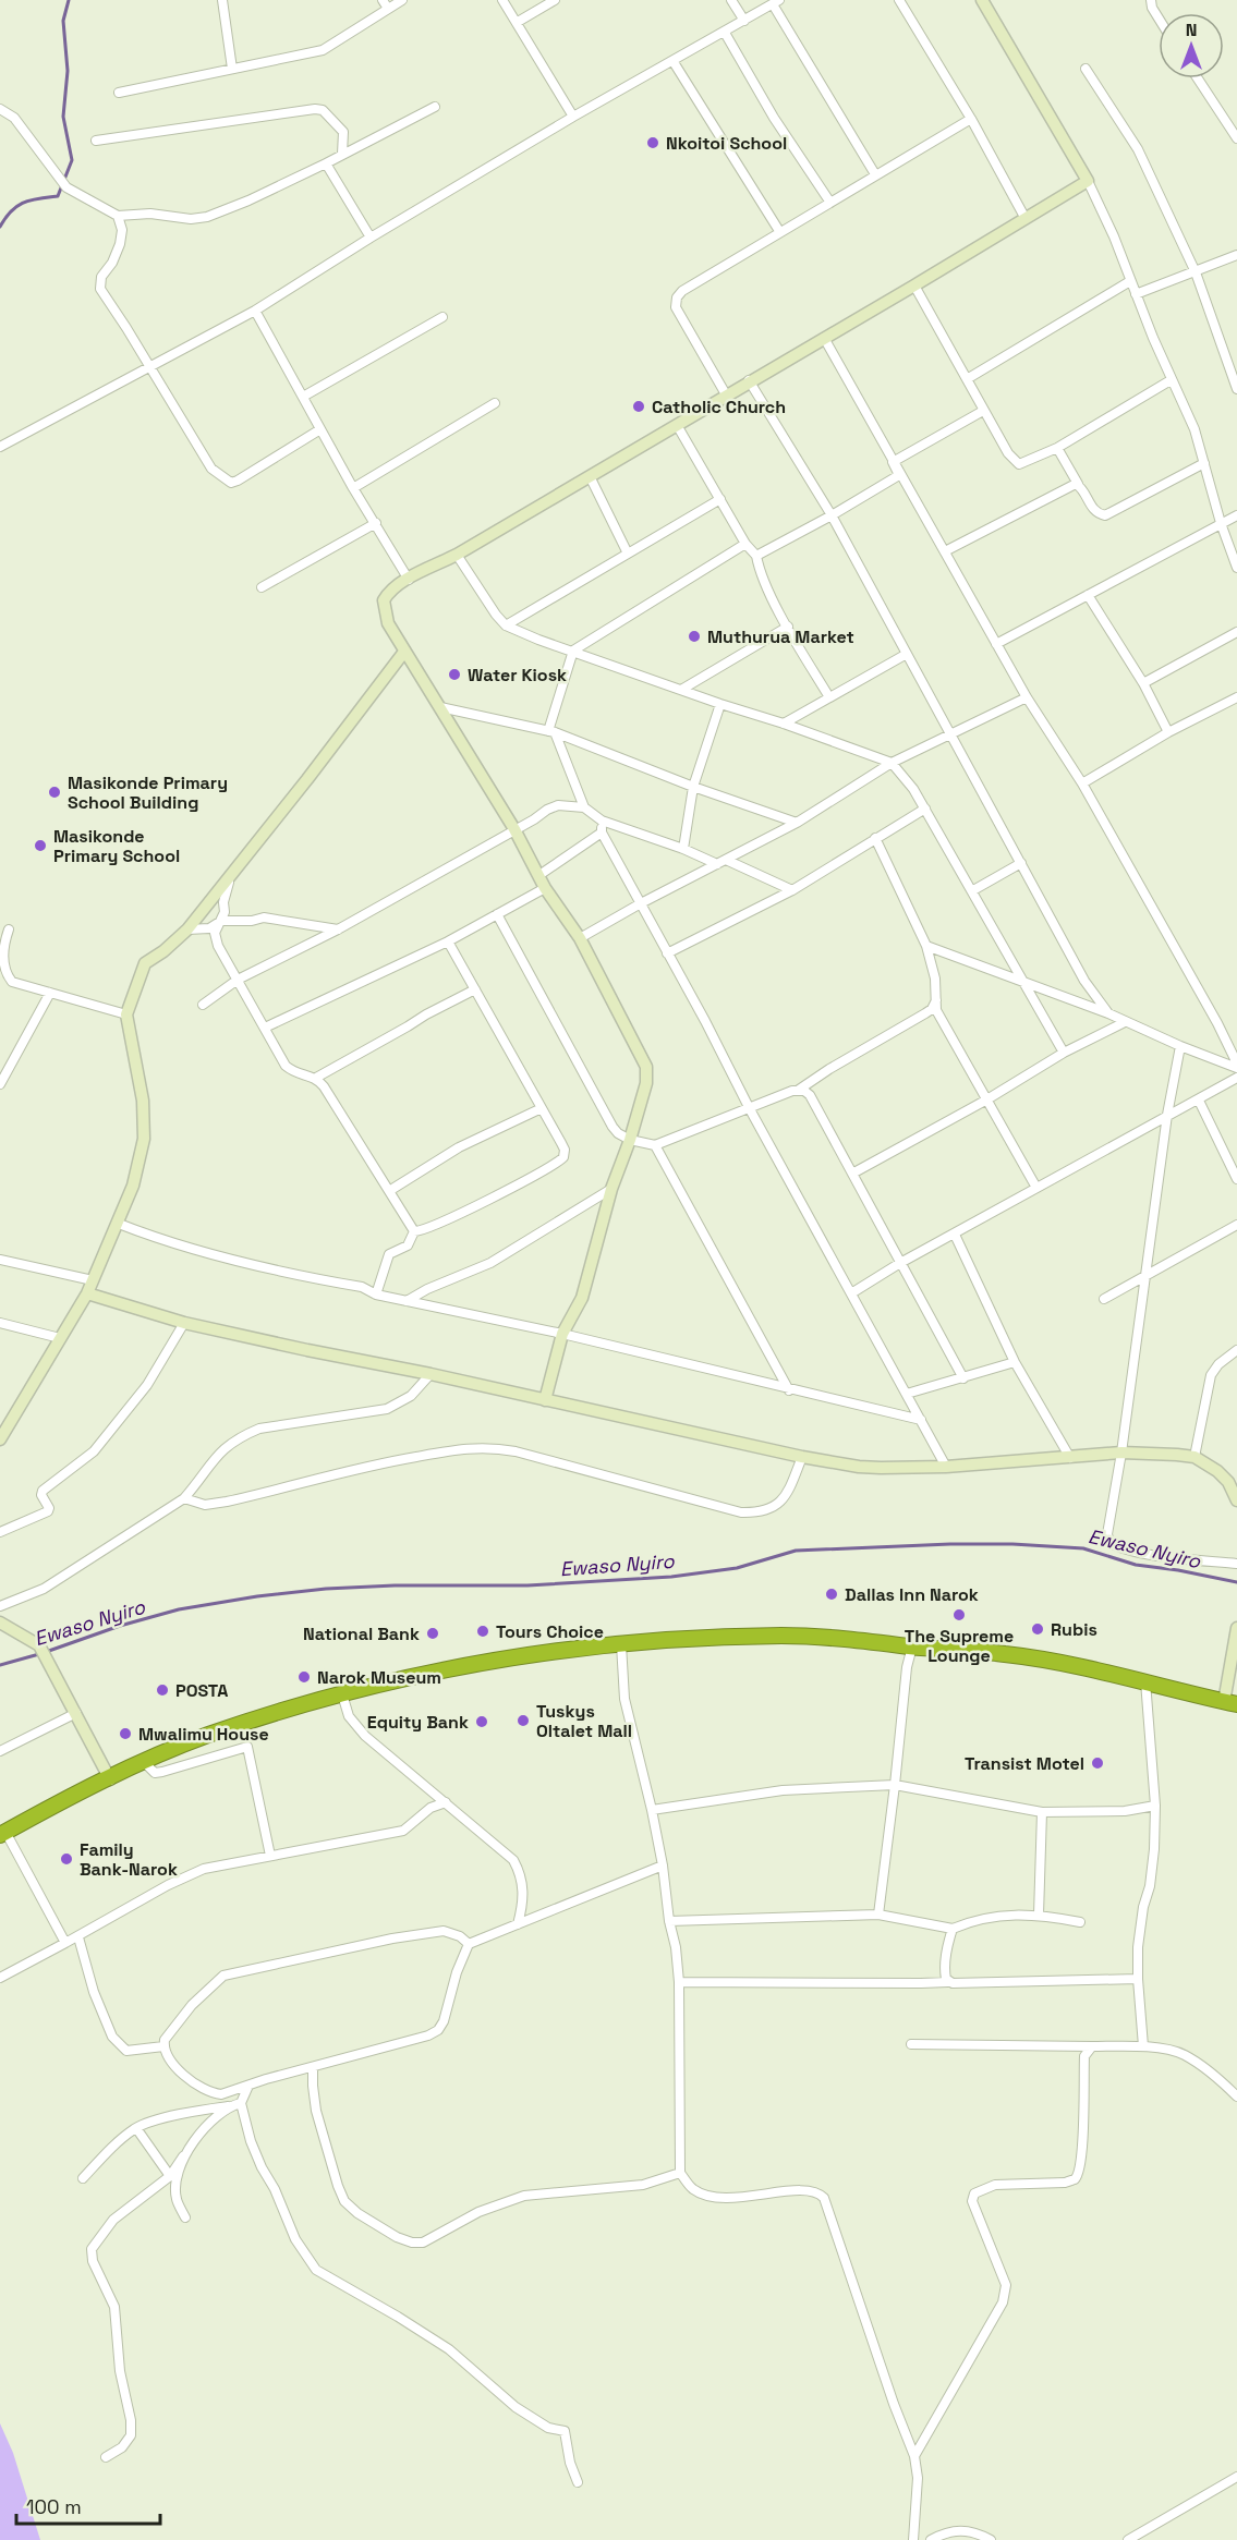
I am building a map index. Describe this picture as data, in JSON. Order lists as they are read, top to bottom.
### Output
{
  "water": ["Ewaso Nyiro"],
  "places": [
    "Nkoitoi School",
    "Catholic Church",
    "Muthurua Market",
    "Water Kiosk",
    "Masikonde Primary School Building",
    "Masikonde Primary School",
    "Dallas Inn Narok",
    "The Supreme Lounge",
    "Rubis",
    "Tours Choice",
    "National Bank",
    "Narok Museum",
    "POSTA",
    "Tuskys Oltalet Mall",
    "Equity Bank",
    "Mwalimu House",
    "Transist Motel",
    "Family Bank-Narok"
  ],
  "scale_bar": "100 m",
  "north": "top"
}
